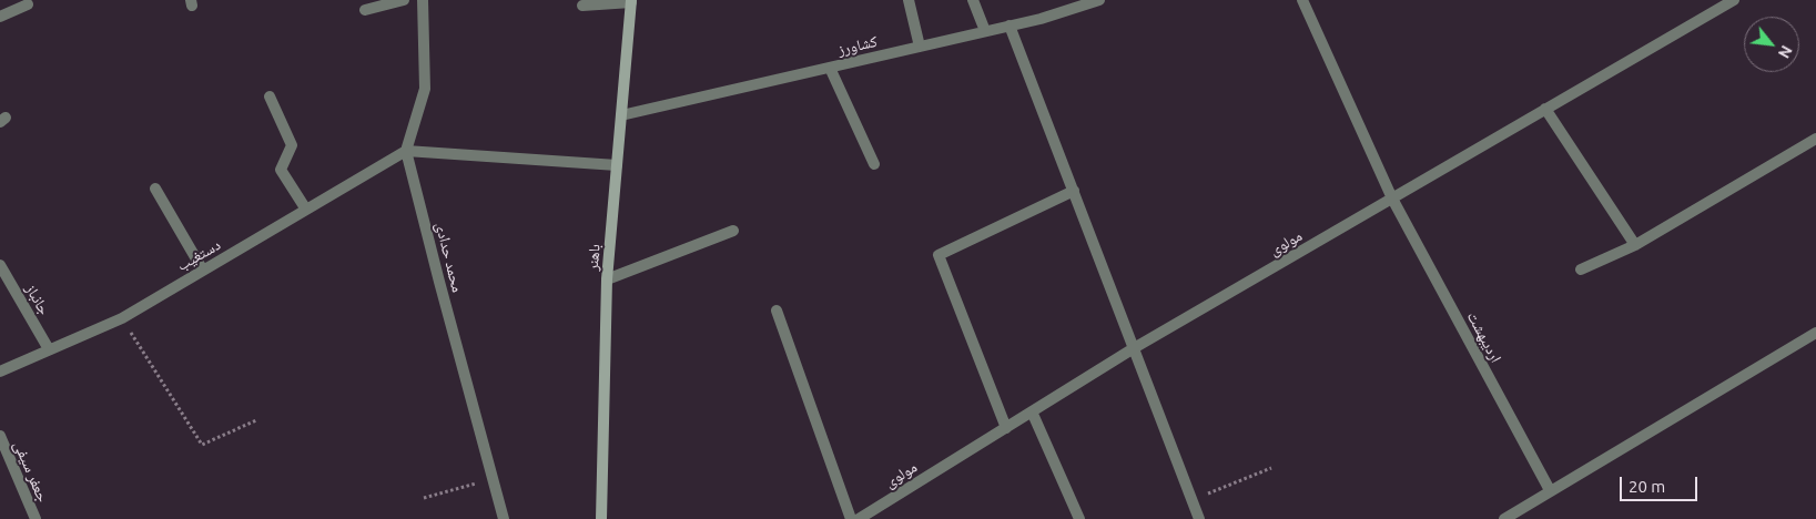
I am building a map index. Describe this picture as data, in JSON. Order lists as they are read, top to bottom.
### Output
{
  "streets": {
    "street": [
      "کشاورز",
      "مولوی",
      "دستغیب",
      "محمد حدادی",
      "باهنر",
      "جانباز",
      "اردیبهشت",
      "جعفر سیفی"
    ]
  },
  "crossings": [
    ["کشاورز", "باهنر"],
    ["مولوی", "اردیبهشت"],
    ["دستغیب", "محمد حدادی"],
    ["دستغیب", "جانباز"]
  ],
  "scale_bar": "20 m",
  "north": "bottom right"
}
